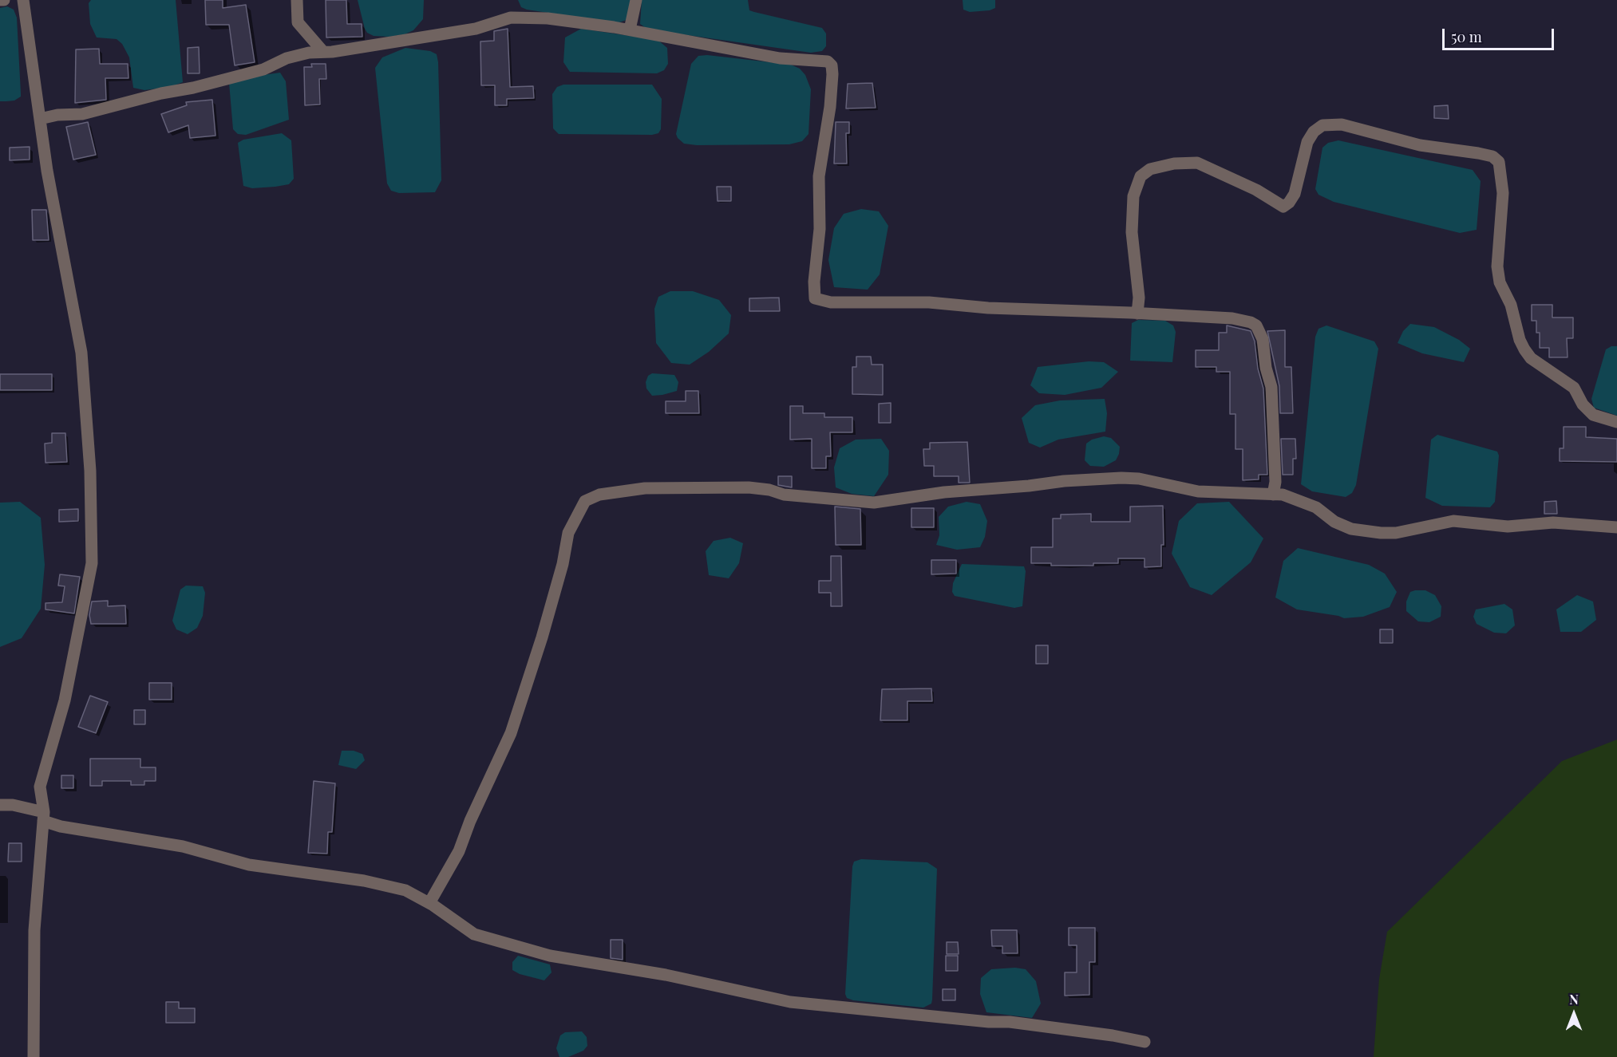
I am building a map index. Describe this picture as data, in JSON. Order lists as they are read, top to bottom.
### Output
{
  "scale_bar": "50 m",
  "north": "top"
}
